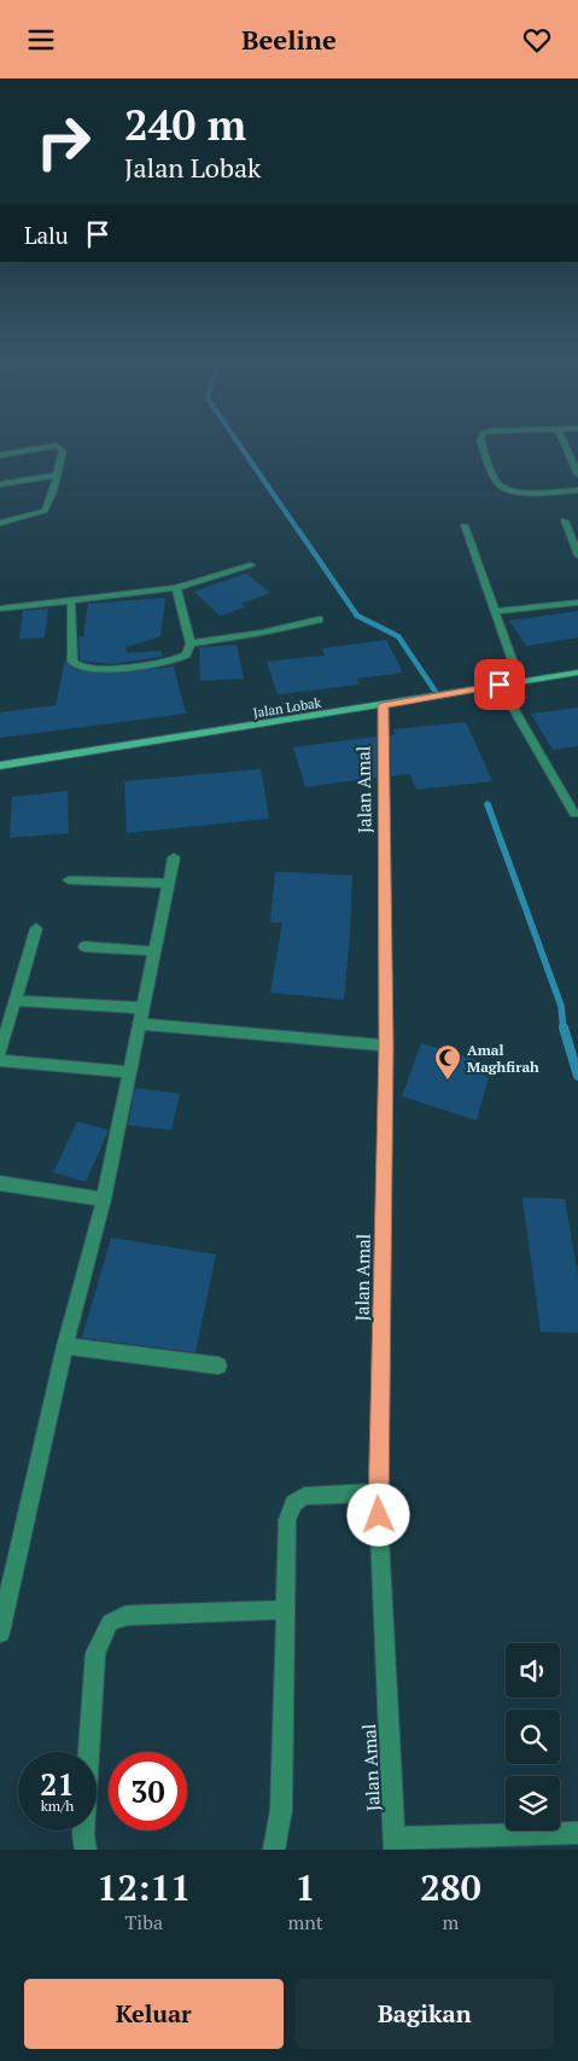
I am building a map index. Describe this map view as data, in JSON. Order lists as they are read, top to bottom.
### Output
{
  "streets": {
    "main road": ["Jalan Lobak"],
    "street": ["Jalan Amal"]
  },
  "crossings": [
    ["Jalan Lobak", "Jalan Amal"]
  ],
  "places": {
    "mosque": ["Amal Maghfirah"]
  },
  "page": {
    "header": "Beeline",
    "turn": ["240 m", "Jalan Lobak"],
    "then": "Lalu",
    "speed": "21 km/h",
    "limit": "30",
    "eta": [
      "12:11",
      "Tiba",
      "1",
      "mnt",
      "280",
      "m"
    ],
    "buttons": ["Keluar", "Bagikan"]
  }
}
